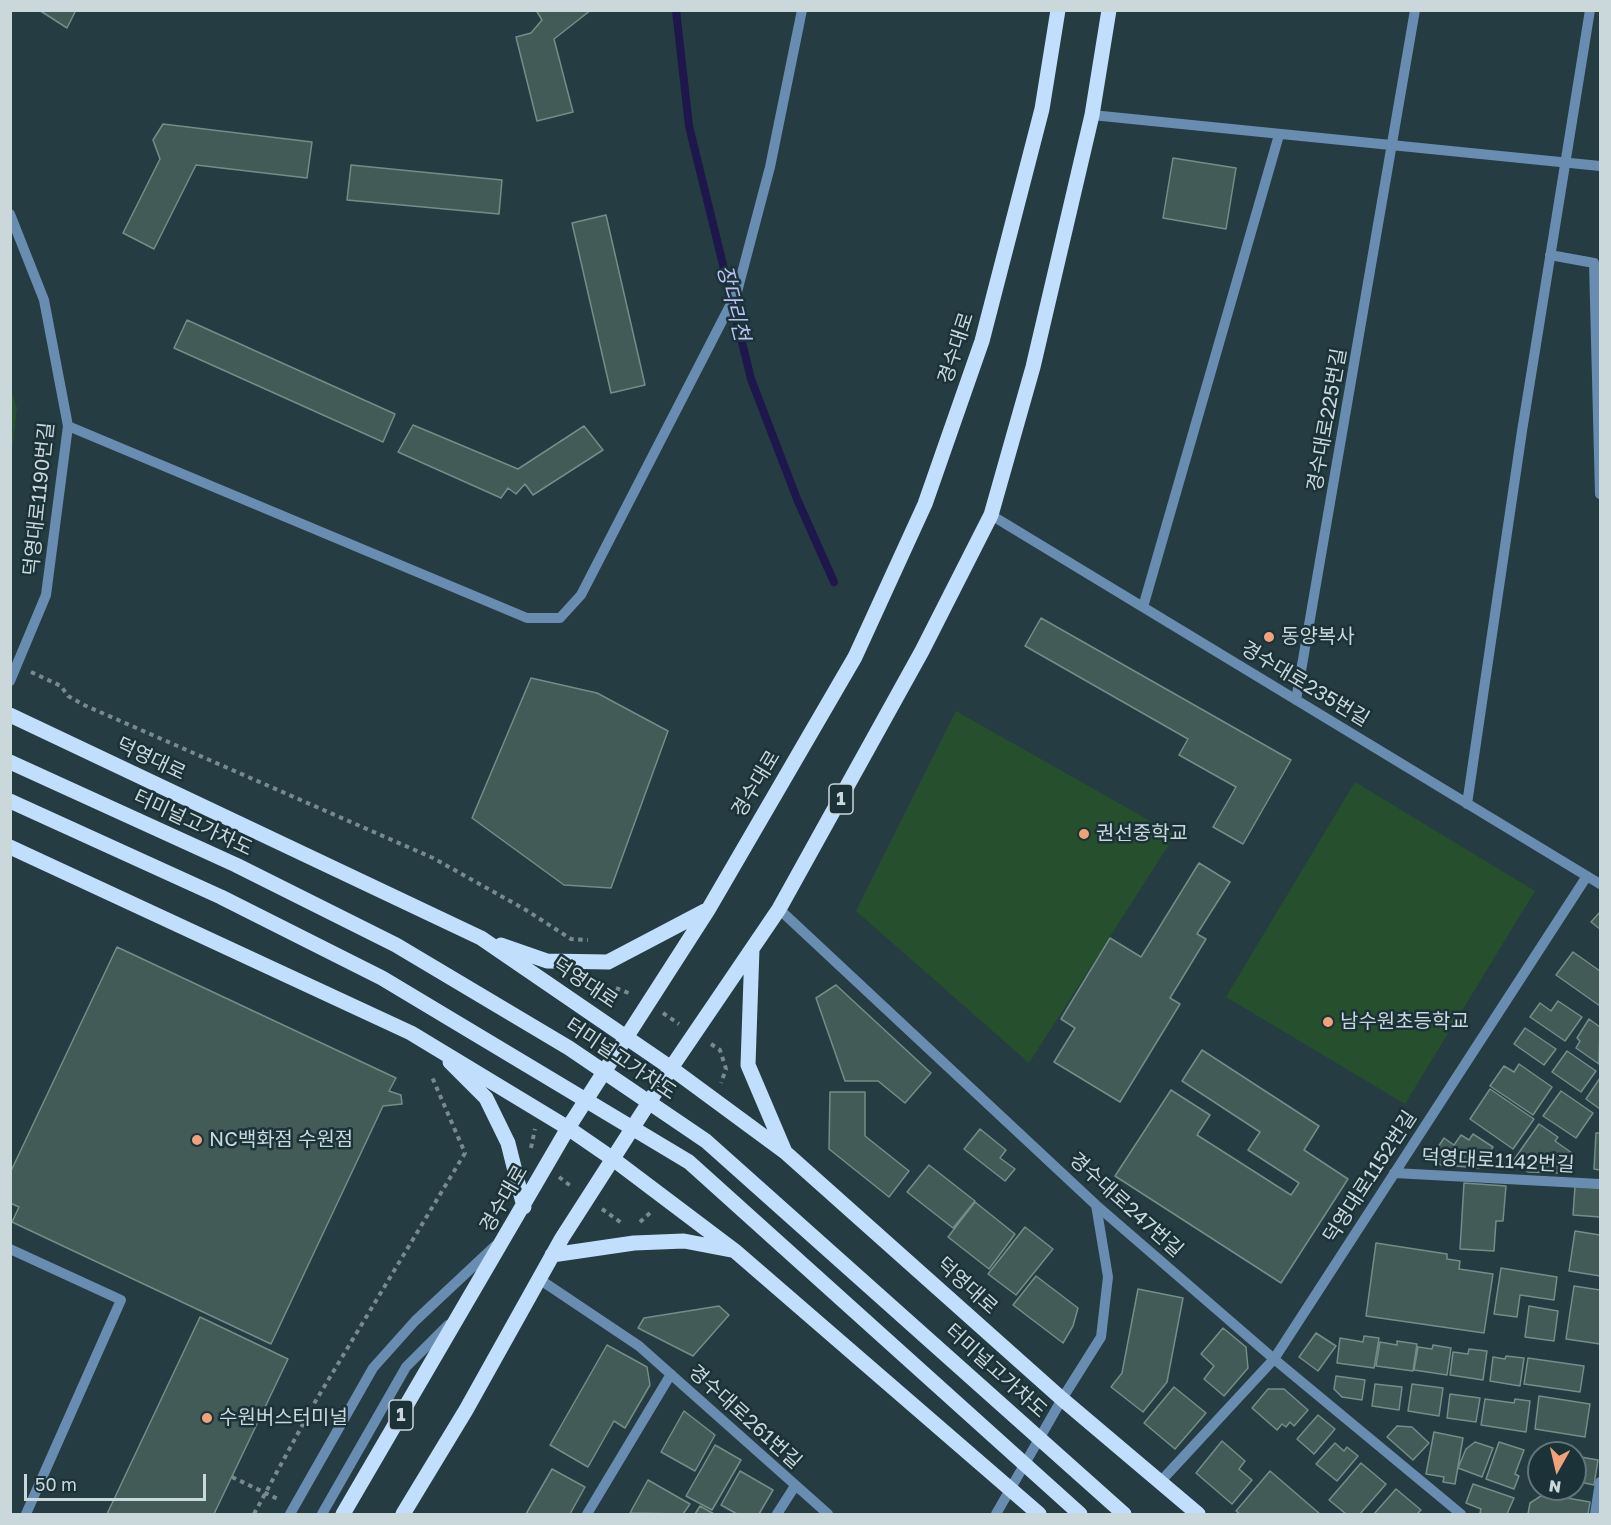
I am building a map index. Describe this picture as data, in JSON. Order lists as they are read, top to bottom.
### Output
{
  "streets": {
    "main road": [
      "경수대로",
      "덕영대로",
      "1",
      "터미널고가차도"
    ],
    "street": [
      "경수대로225번길",
      "덕영대로1190번길",
      "경수대로235번길",
      "덕영대로1142번길",
      "덕영대로1152번길",
      "경수대로247번길",
      "경수대로261번길"
    ]
  },
  "crossings": [
    ["경수대로", "덕영대로"],
    ["경수대로225번길", "경수대로235번길"],
    ["경수대로235번길", "1"],
    ["경수대로235번길", "덕영대로1152번길"],
    ["덕영대로", "1"],
    ["덕영대로", "덕영대로1152번길"],
    ["1", "경수대로247번길"],
    ["1", "경수대로261번길"],
    ["덕영대로1142번길", "덕영대로1152번길"],
    ["덕영대로1152번길", "경수대로247번길"]
  ],
  "water": ["장다리천"],
  "places": [
    "동양복사",
    "권선중학교",
    "남수원초등학교",
    "NC백화점 수원점",
    "수원버스터미널"
  ],
  "scale_bar": "50 m",
  "north": "bottom"
}
